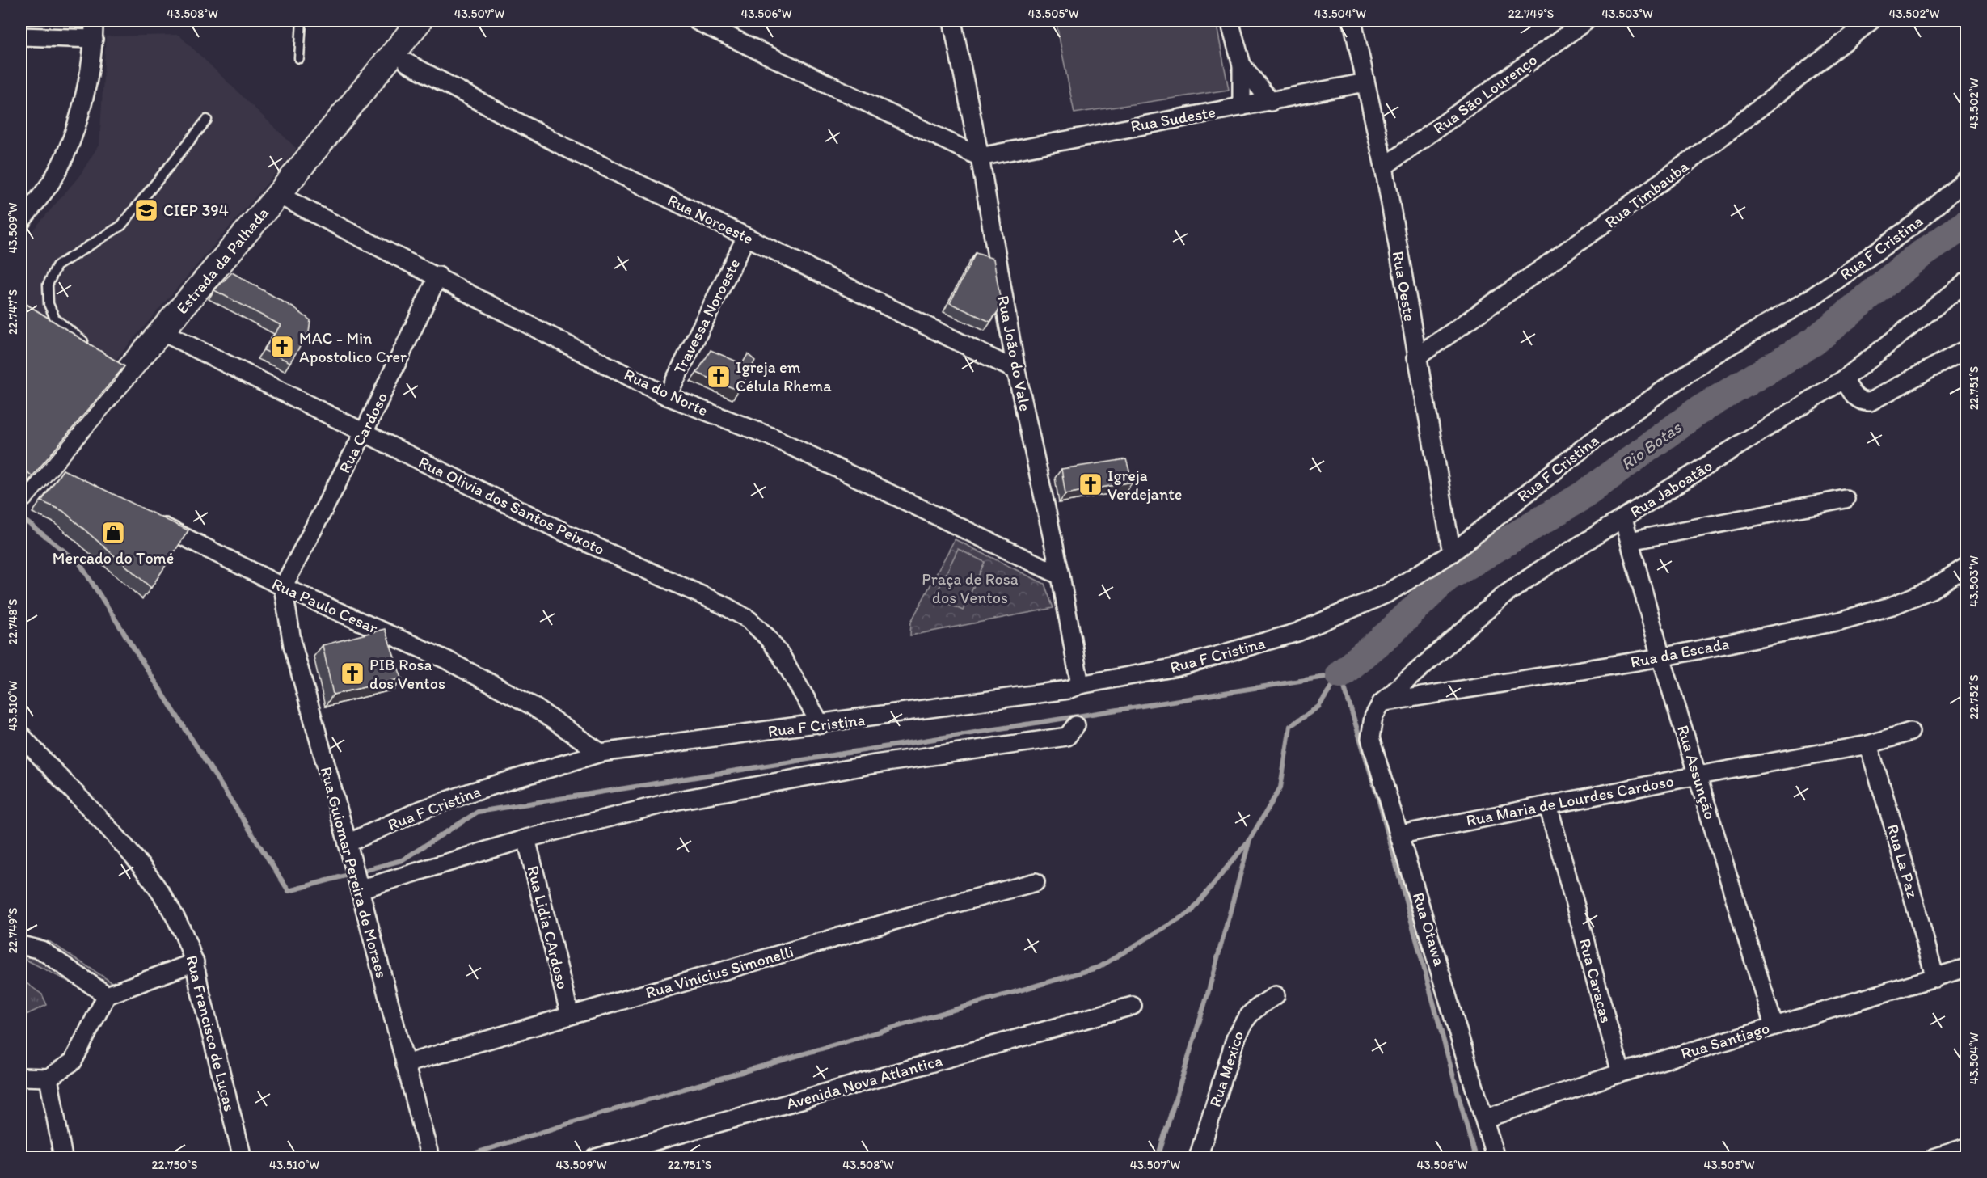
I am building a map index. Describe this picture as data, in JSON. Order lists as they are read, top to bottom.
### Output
{
  "streets": {
    "main road": ["Estrada da Palhada"],
    "street": [
      "Rua São Lourenço",
      "Rua Sudeste",
      "Rua Timbauba",
      "Rua Noroeste",
      "Rua F Cristina",
      "Rua Oeste",
      "Travessa Noroeste",
      "Rua João do Vale",
      "Rua do Norte",
      "Rua Cardoso",
      "Rua Jaboatão",
      "Rua Olivia dos Santos Peixoto",
      "Rua Paulo Cesar",
      "Rua da Escada",
      "Rua Assunção",
      "Rua Maria de Lourdes Cardoso",
      "Rua La Paz",
      "Rua Guiomar Pereira de Moraes",
      "Rua Lidia CArdoso",
      "Rua Otawa",
      "Rua Vinícius Simonelli",
      "Rua Caracas",
      "Rua Francisco de Lucas",
      "Rua Santiago",
      "Rua Mexico",
      "Avenida Nova Atlantica"
    ]
  },
  "crossings": [
    ["Rua São Lourenço", "Rua Oeste"],
    ["Rua Sudeste", "Rua Oeste"],
    ["Rua Sudeste", "Rua João do Vale"],
    ["Rua Timbauba", "Rua Oeste"],
    ["Rua Noroeste", "Travessa Noroeste"],
    ["Rua Noroeste", "Rua João do Vale"],
    ["Rua F Cristina", "Rua Oeste"],
    ["Rua F Cristina", "Rua João do Vale"],
    ["Rua F Cristina", "Rua Olivia dos Santos Peixoto"],
    ["Rua F Cristina", "Rua Paulo Cesar"],
    ["Rua F Cristina", "Rua Guiomar Pereira de Moraes"],
    ["Estrada da Palhada", "Rua do Norte"],
    ["Estrada da Palhada", "Rua Olivia dos Santos Peixoto"],
    ["Travessa Noroeste", "Rua do Norte"],
    ["Rua João do Vale", "Rua do Norte"],
    ["Rua do Norte", "Rua Cardoso"],
    ["Rua Cardoso", "Rua Olivia dos Santos Peixoto"],
    ["Rua Cardoso", "Rua Paulo Cesar"],
    ["Rua Cardoso", "Rua Guiomar Pereira de Moraes"],
    ["Rua Jaboatão", "Rua da Escada"],
    ["Rua Jaboatão", "Rua Assunção"],
    ["Rua Jaboatão", "Rua Otawa"],
    ["Rua Paulo Cesar", "Rua Guiomar Pereira de Moraes"],
    ["Rua da Escada", "Rua Assunção"],
    ["Rua da Escada", "Rua Otawa"],
    ["Rua Assunção", "Rua Maria de Lourdes Cardoso"],
    ["Rua Assunção", "Rua Santiago"],
    ["Rua Maria de Lourdes Cardoso", "Rua La Paz"],
    ["Rua Maria de Lourdes Cardoso", "Rua Otawa"],
    ["Rua Maria de Lourdes Cardoso", "Rua Caracas"],
    ["Rua La Paz", "Rua Santiago"],
    ["Rua Guiomar Pereira de Moraes", "Rua Vinícius Simonelli"],
    ["Rua Lidia CArdoso", "Rua Vinícius Simonelli"],
    ["Rua Otawa", "Rua Santiago"],
    ["Rua Caracas", "Rua Santiago"]
  ],
  "water": ["Rio Botas"],
  "parks": ["Praça de Rosa dos Ventos"],
  "places": {
    "school or university": ["CIEP 394"],
    "church": [
      "MAC - Min Apostolico Crer",
      "Igreja em Célula Rhema",
      "Igreja Verdejante",
      "PIB Rosa dos Ventos"
    ],
    "shop": ["Mercado do Tomé"]
  },
  "coordinates": [
    "43.508°W",
    "43.507°W",
    "43.506°W",
    "43.505°W",
    "43.504°W",
    "22.749°S",
    "43.503°W",
    "43.502°W",
    "43.509°W",
    "22.747°S",
    "22.751°S",
    "22.748°S",
    "22.752°S",
    "43.510°W",
    "22.750°S"
  ]
}
